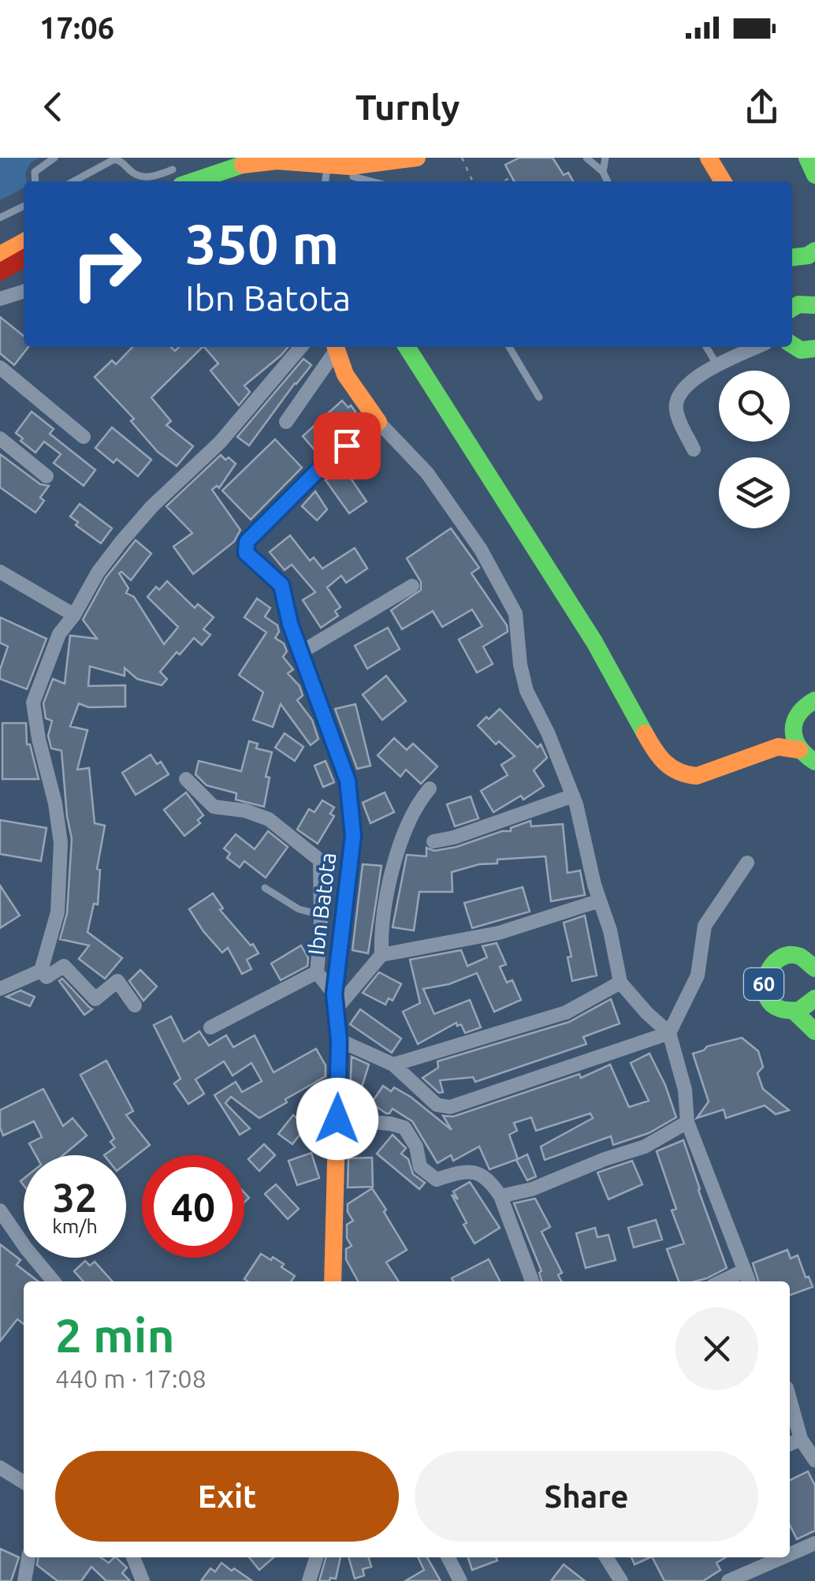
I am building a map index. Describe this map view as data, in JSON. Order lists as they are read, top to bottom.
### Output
{
  "streets": {
    "main road": ["Ibn Batota", "60"]
  },
  "page": {
    "status": "17:06",
    "header": "Turnly",
    "turn": ["350 m", "Ibn Batota"],
    "speed": "32 km/h",
    "limit": "40",
    "heading": ["2 min", "440 m · 17:08"],
    "buttons": ["Exit", "Share"]
  }
}
